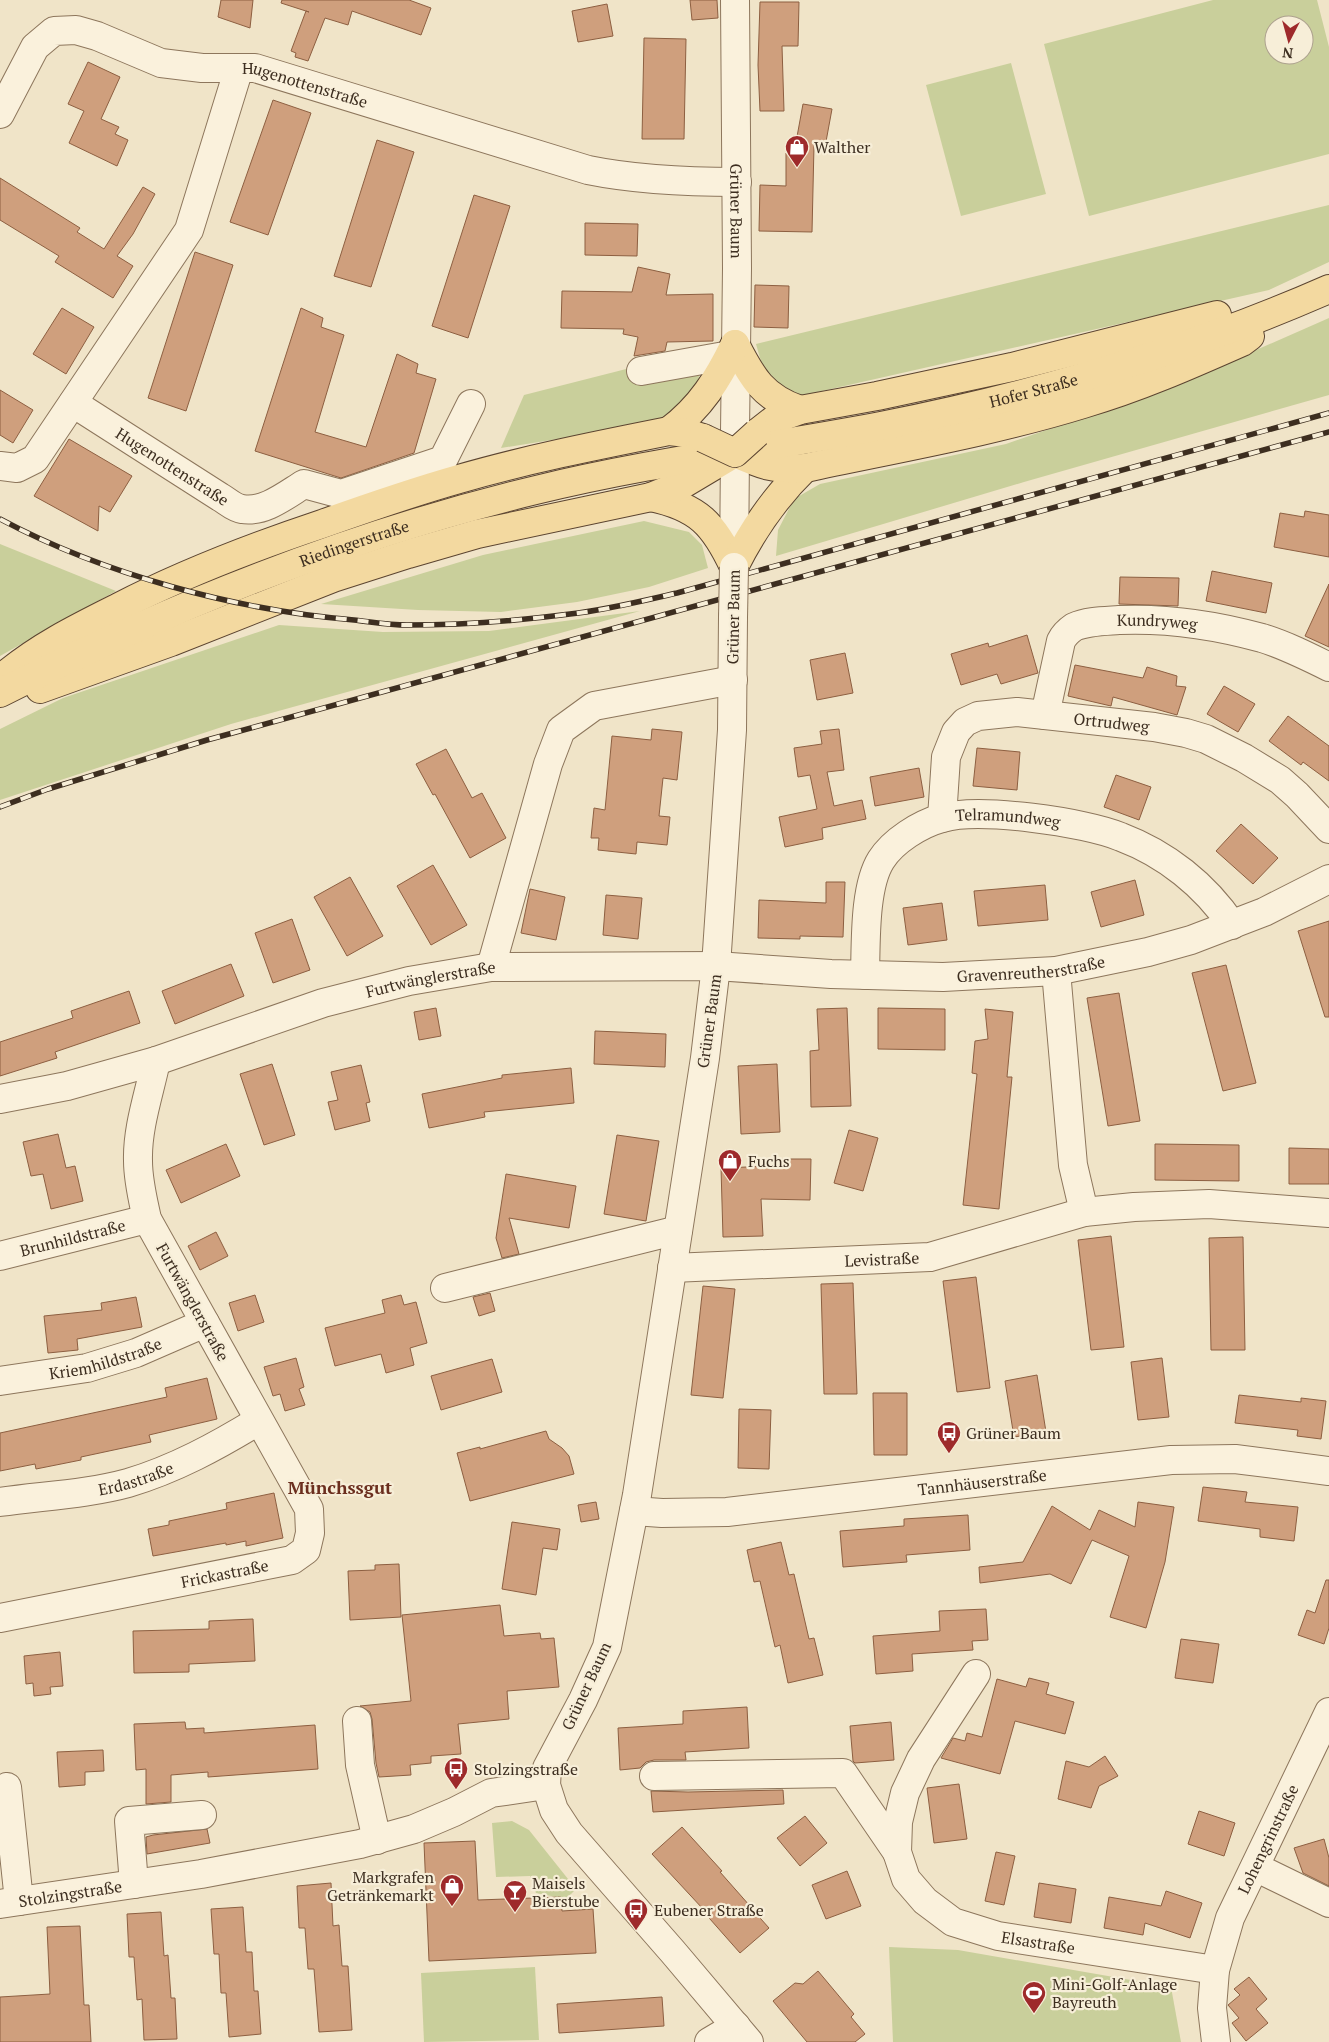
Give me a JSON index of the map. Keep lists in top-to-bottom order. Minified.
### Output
{"streets":{"main road":["Hofer Straße","Riedingerstraße"],"street":["Hugenottenstraße","Grüner Baum","Kundryweg","Ortrudweg","Telramundweg","Gravenreutherstraße","Furtwänglerstraße","Brunhildstraße","Levistraße","Kriemhildstraße","Erdastraße","Tannhäuserstraße","Frickastraße","Lohengrinstraße","Stolzingstraße","Elsastraße"]},"crossings":[["Hugenottenstraße","Grüner Baum"],["Grüner Baum","Hofer Straße"],["Grüner Baum","Riedingerstraße"],["Grüner Baum","Gravenreutherstraße"],["Grüner Baum","Furtwänglerstraße"],["Grüner Baum","Levistraße"],["Grüner Baum","Tannhäuserstraße"],["Grüner Baum","Stolzingstraße"],["Hofer Straße","Riedingerstraße"],["Kundryweg","Ortrudweg"],["Ortrudweg","Telramundweg"],["Telramundweg","Gravenreutherstraße"],["Gravenreutherstraße","Furtwänglerstraße"],["Furtwänglerstraße","Brunhildstraße"],["Furtwänglerstraße","Kriemhildstraße"],["Furtwänglerstraße","Erdastraße"],["Furtwänglerstraße","Frickastraße"],["Erdastraße","Frickastraße"],["Lohengrinstraße","Elsastraße"]],"districts":["Münchssgut"],"places":{"shop":["Walther","Fuchs","Markgrafen Getränkemarkt"],"bus stop":["Grüner Baum","Stolzingstraße","Eubener Straße"],"bar":["Maisels Bierstube"],"sports":["Mini-Golf-Anlage Bayreuth"]},"north":"bottom"}
